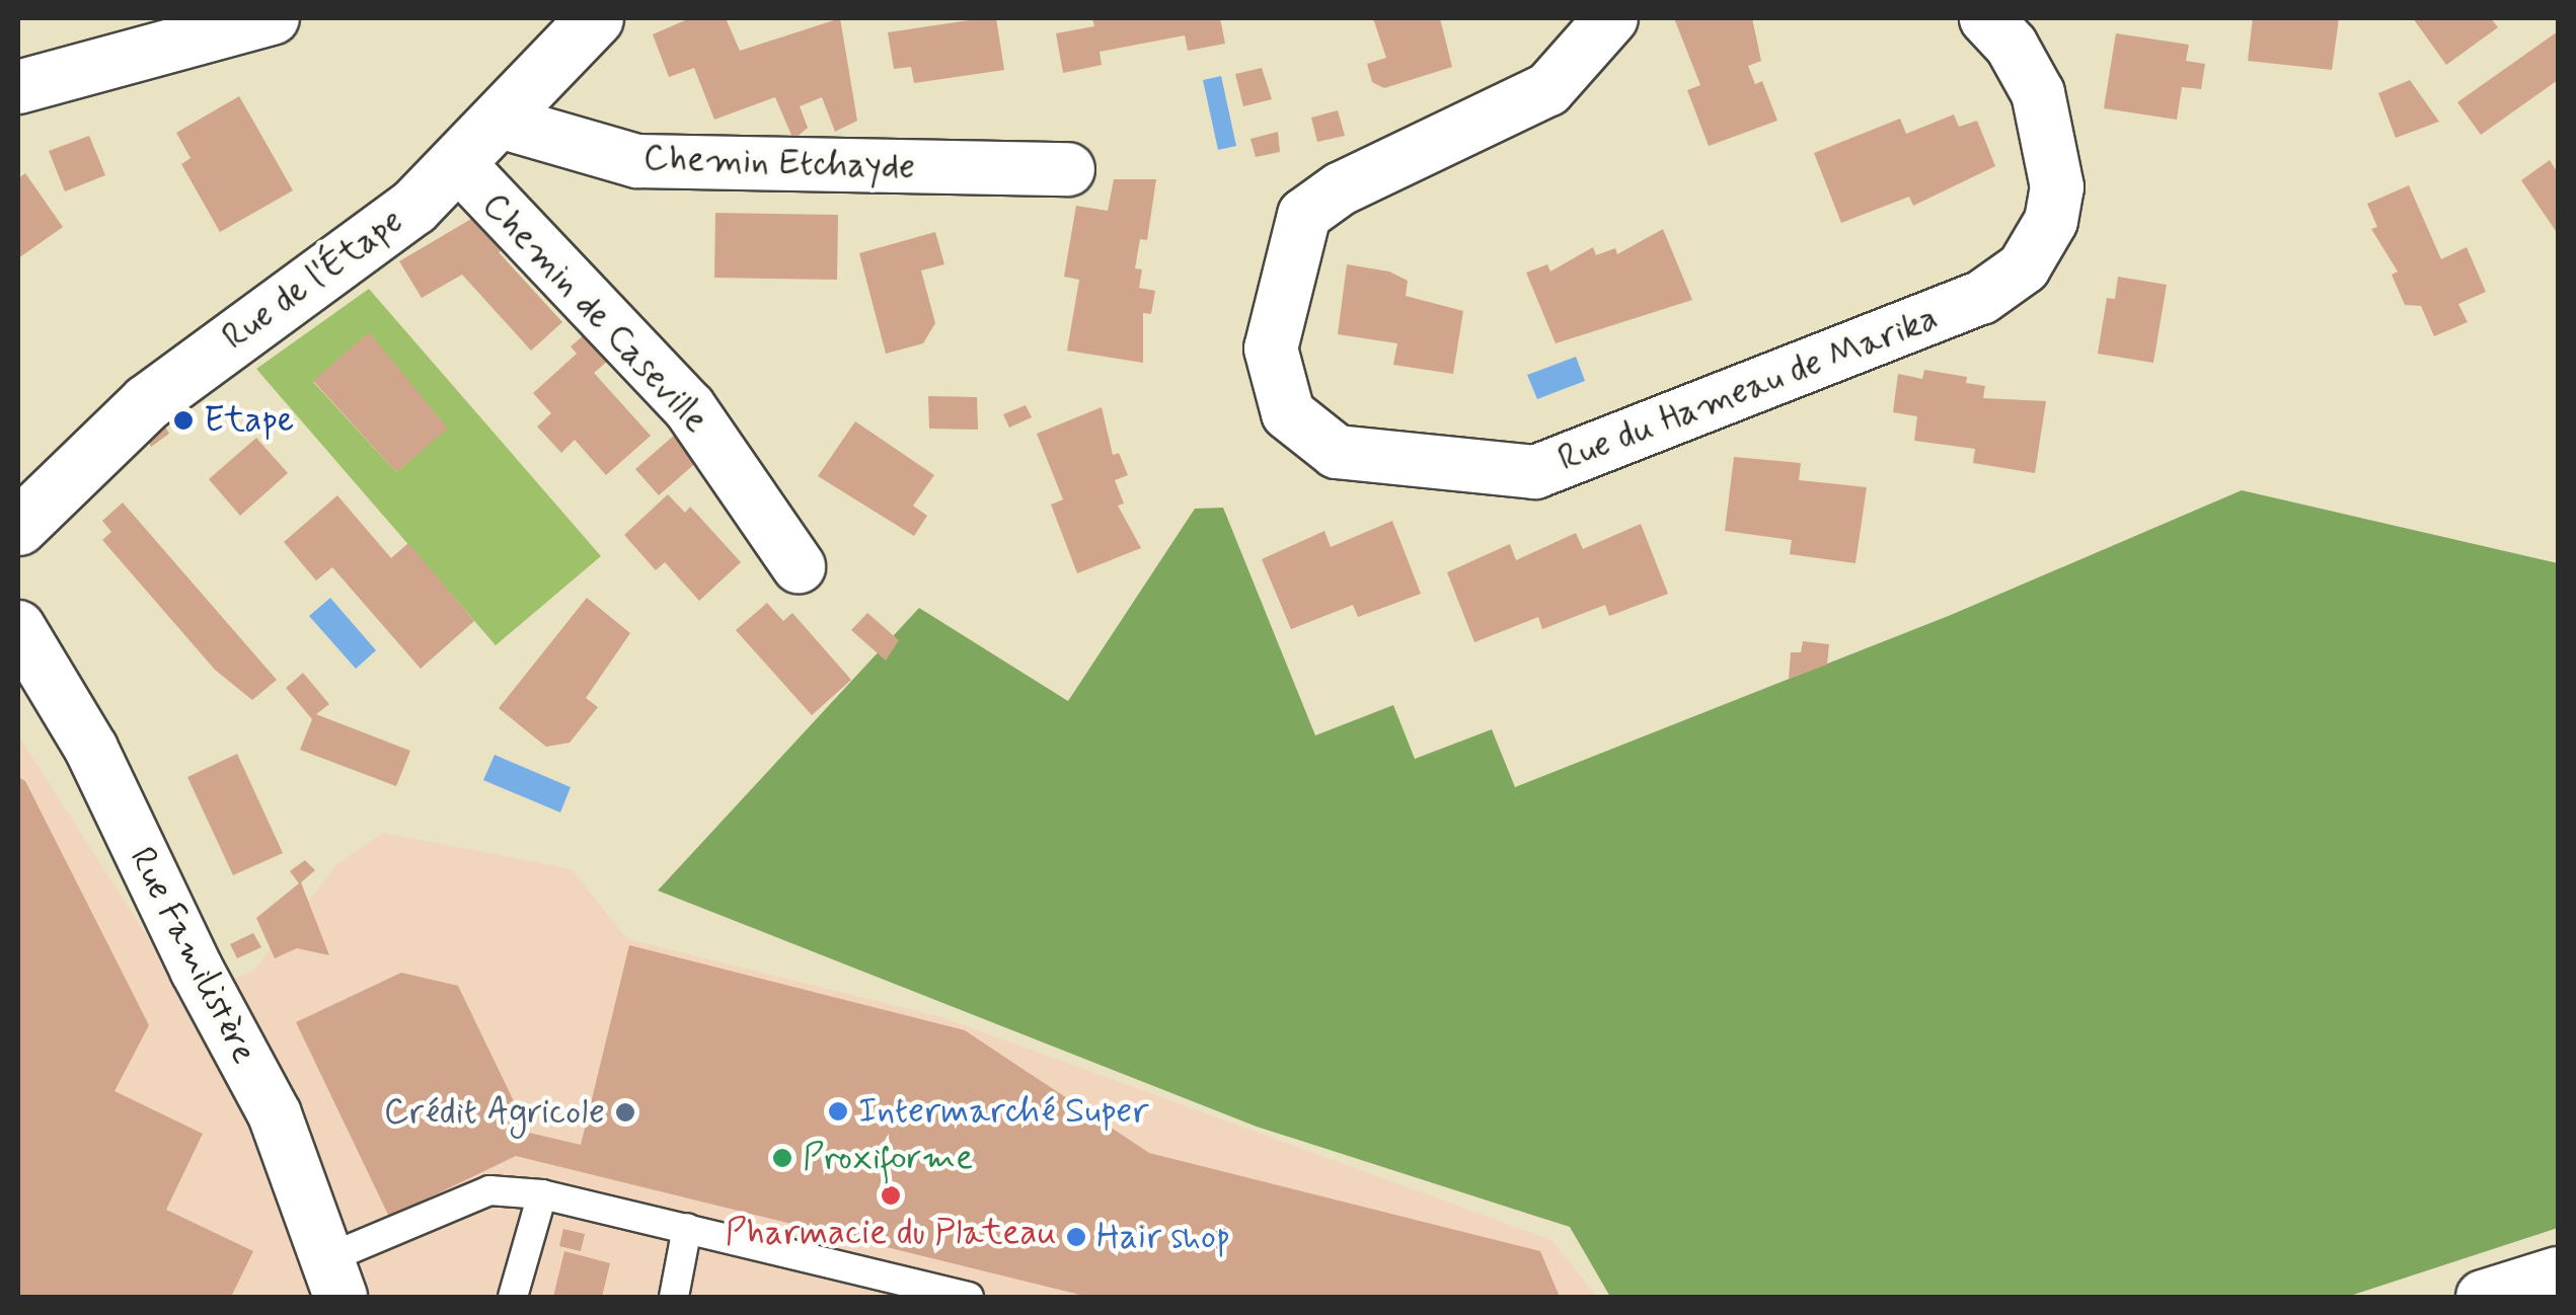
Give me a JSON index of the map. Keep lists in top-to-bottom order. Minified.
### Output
{"streets":{"street":["Chemin Etchayde","Rue de l'Étape","Chemin de Caseville","Rue du Hameau de Marika","Rue Familistère"]},"crossings":[["Chemin Etchayde","Rue de l'Étape"],["Rue de l'Étape","Chemin de Caseville"]],"places":["Etape","Intermarché Super","Crédit Agricole","Proxiforme","Pharmacie du Plateau","Hair shop"]}
